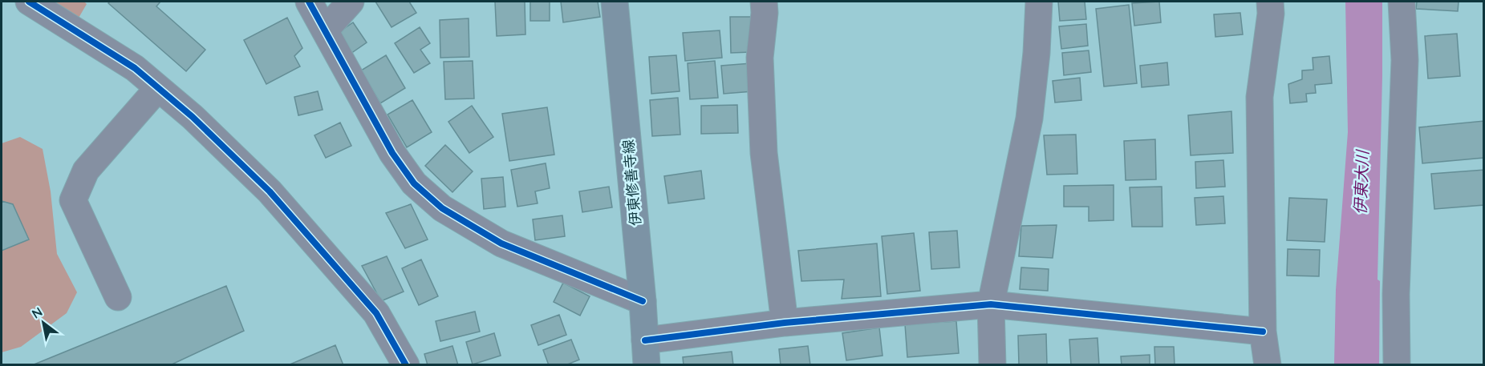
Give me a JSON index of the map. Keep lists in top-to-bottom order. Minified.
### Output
{"streets":{"main road":["伊東修善寺線"]},"water":["伊東大川"],"north":"top left"}
